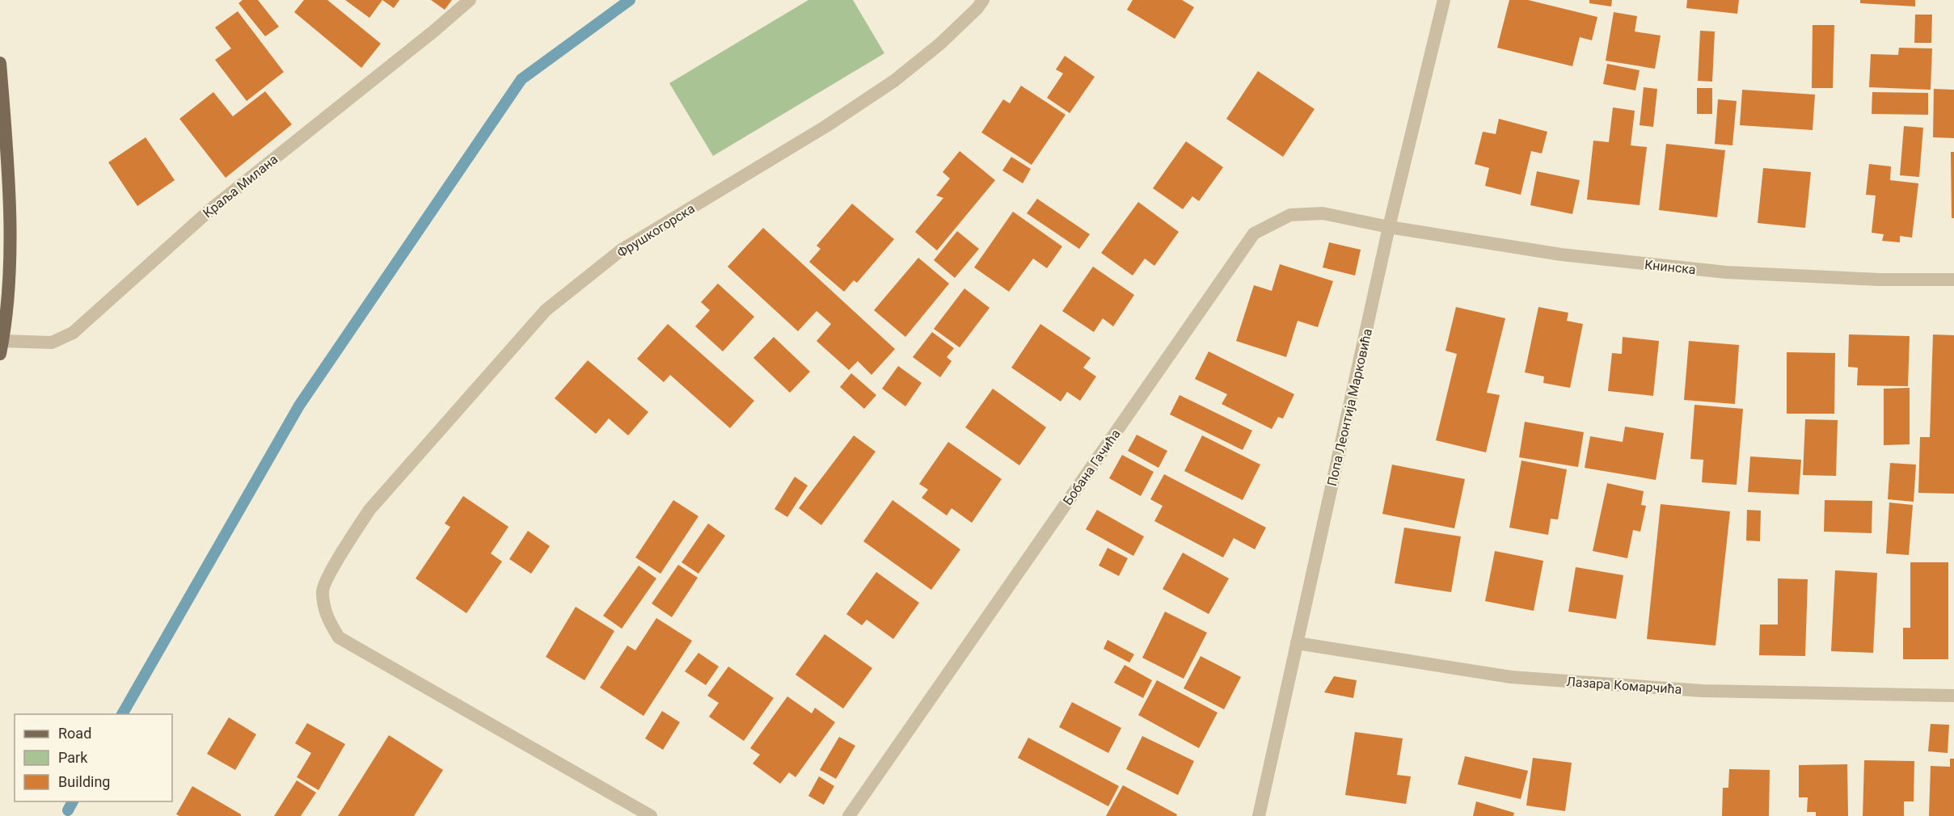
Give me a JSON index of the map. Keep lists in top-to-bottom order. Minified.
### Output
{"streets":{"street":["Краља Милана","Фрушкогорска","Книнска","Попа Леонтија Марковића","Бобана Гачића","Лазара Комарчића"]},"crossings":[["Книнска","Попа Леонтија Марковића"],["Книнска","Бобана Гачића"],["Попа Леонтија Марковића","Бобана Гачића"],["Попа Леонтија Марковића","Лазара Комарчића"]],"legend":["Road","Park","Building"]}
